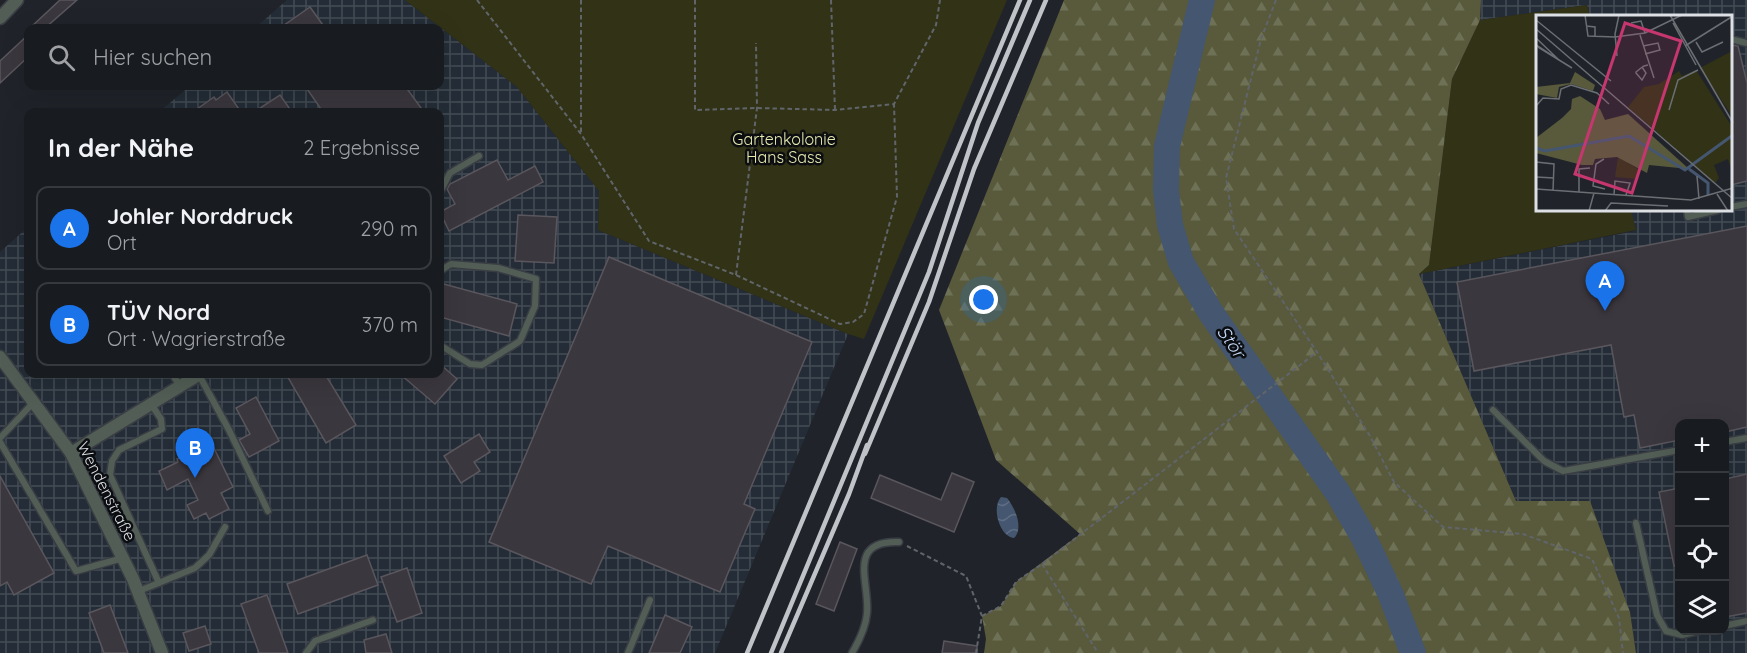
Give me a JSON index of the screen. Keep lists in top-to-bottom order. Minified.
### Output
{"streets":{"street":["Wendenstraße"]},"water":["Stör"],"parks":["Gartenkolonie Hans Sass"],"page":{"search":"Hier suchen","heading":["In der Nähe","2 Ergebnisse"],"list":[{"mark":"A","name":"Johler Norddruck","note":"Ort","value":"290 m"},{"mark":"B","name":"TÜV Nord","note":"Ort · Wagrierstraße","value":"370 m"}],"pins":["A","B"],"map_buttons":["+","−"]}}
